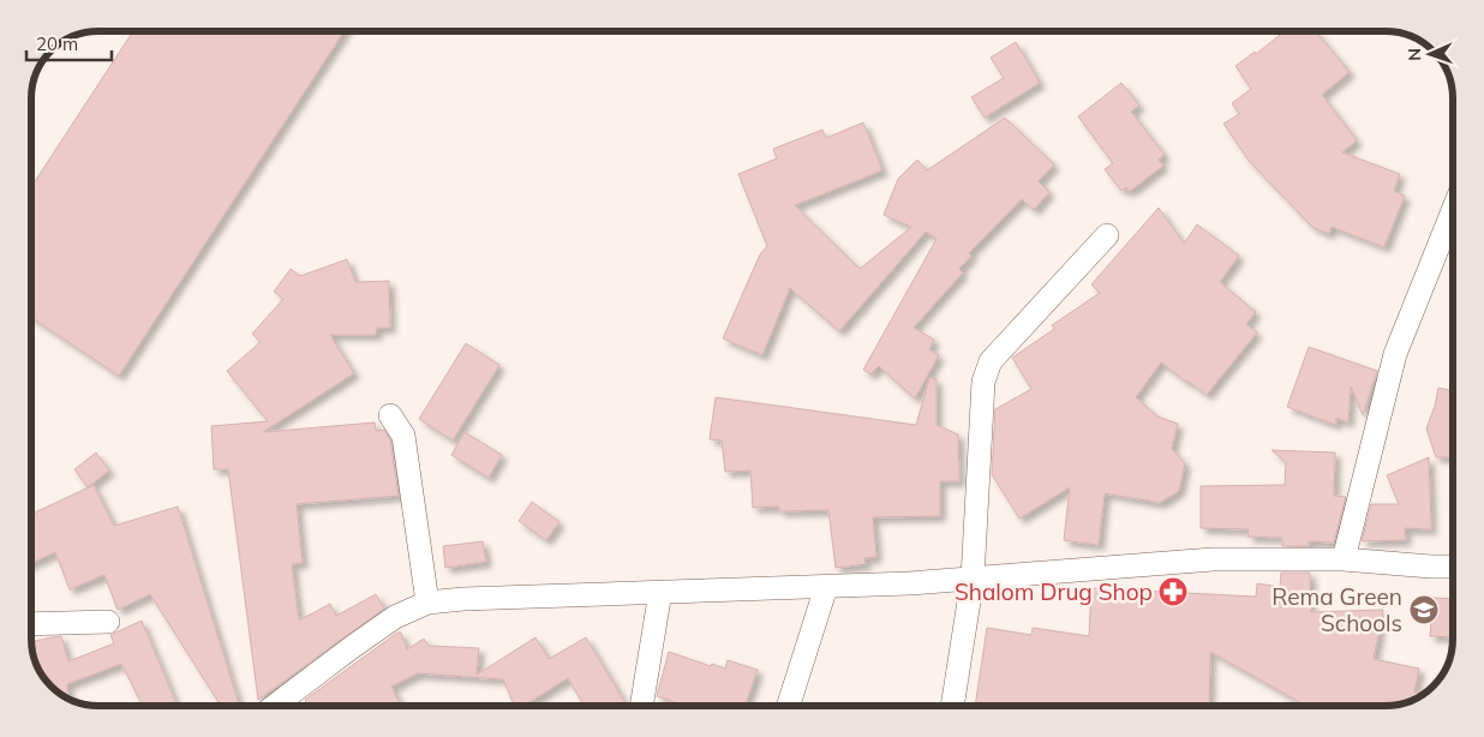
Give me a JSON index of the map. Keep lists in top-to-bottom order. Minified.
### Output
{"places":{"pharmacy":["Shalom Drug Shop"],"school or university":["Rema Green Schools"]},"scale_bar":"20 m","north":"left"}
